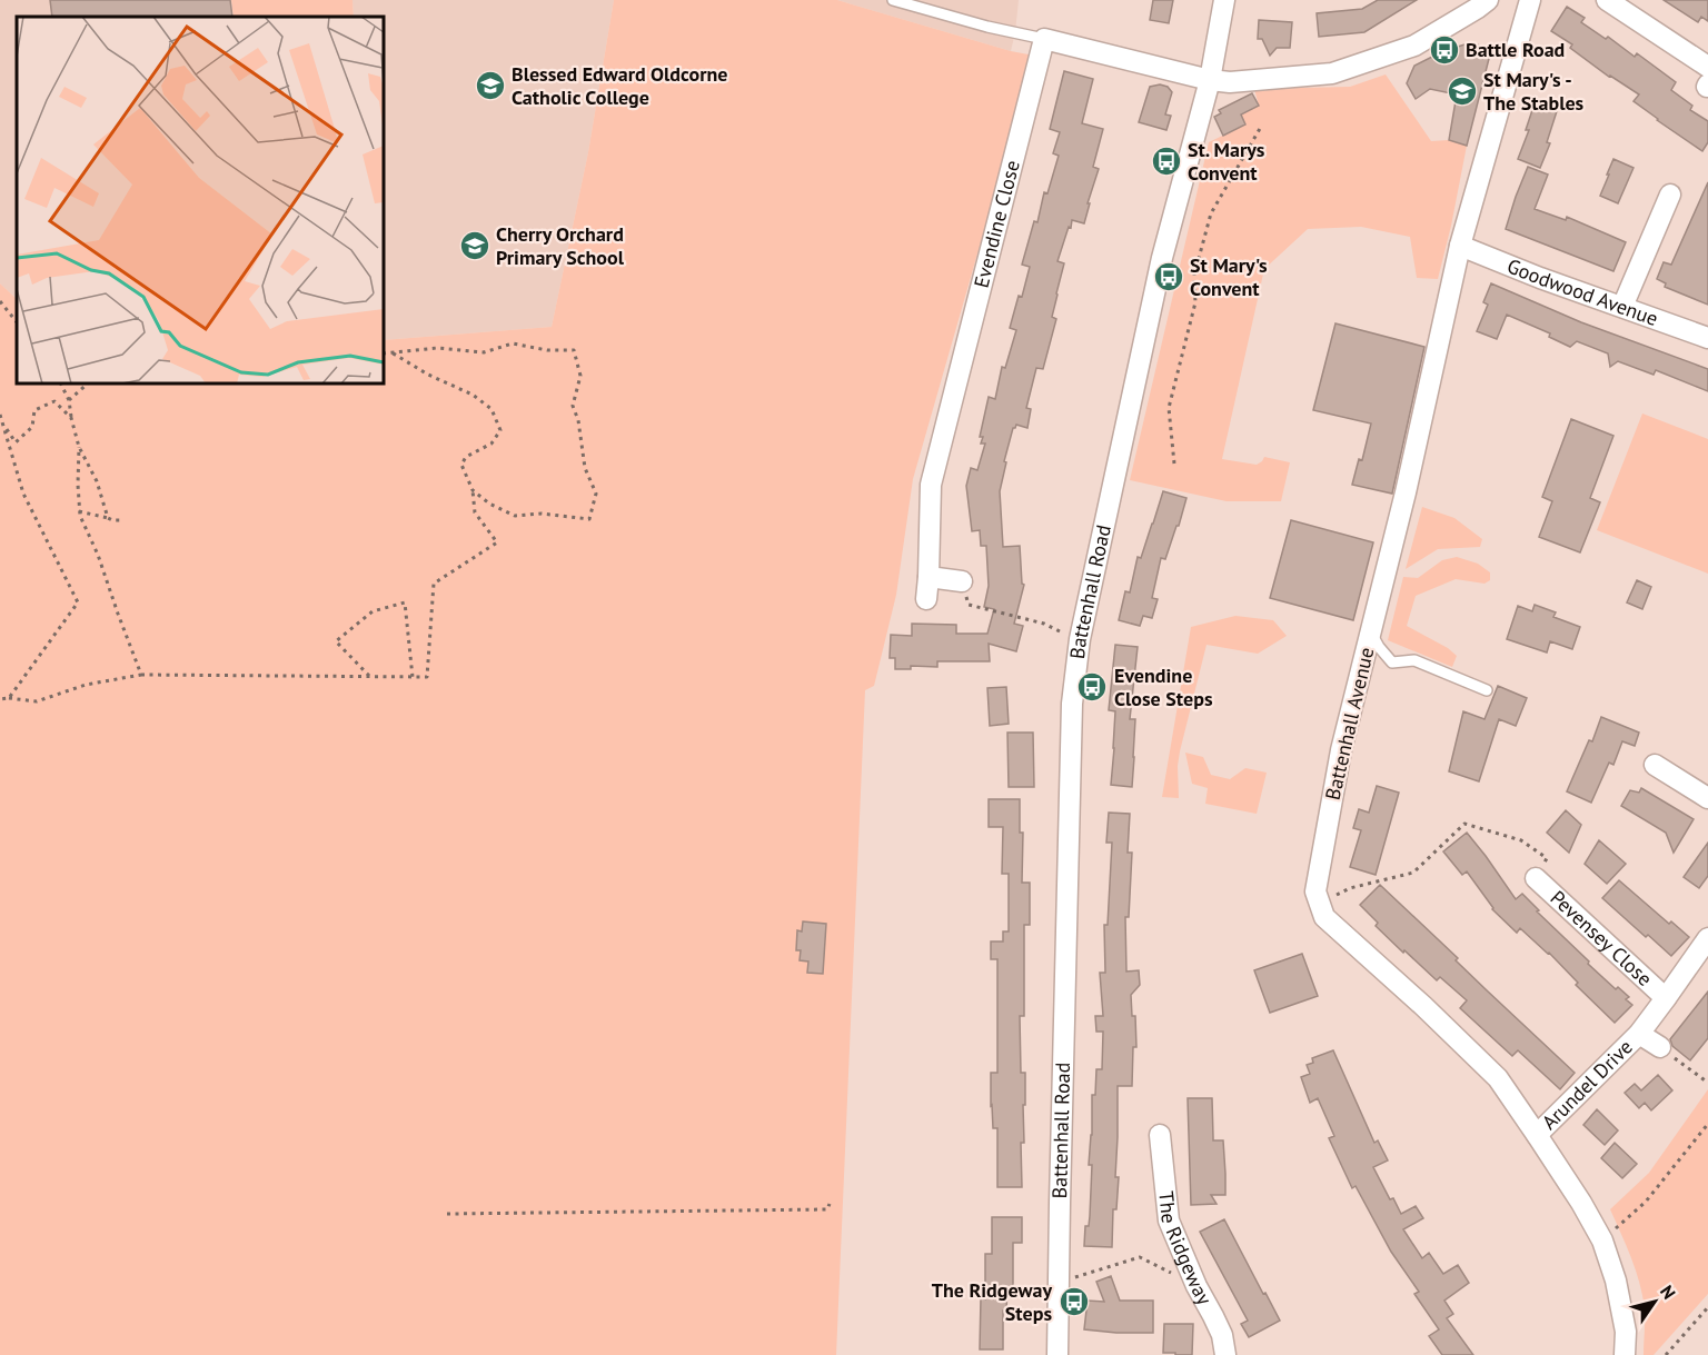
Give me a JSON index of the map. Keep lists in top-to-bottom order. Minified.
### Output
{"streets":{"street":["Evendine Close","Goodwood Avenue","Battenhall Road","Battenhall Avenue","Pevensey Close","Arundel Drive","The Ridgeway"]},"crossings":[["Goodwood Avenue","Battenhall Avenue"],["Pevensey Close","Arundel Drive"]],"places":{"bus stop":["Battle Road","St. Marys Convent","St Mary's Convent","Evendine Close Steps","The Ridgeway Steps"],"school or university":["Blessed Edward Oldcorne Catholic College","St Mary's - The Stables","Cherry Orchard Primary School"]},"north":"top right"}
